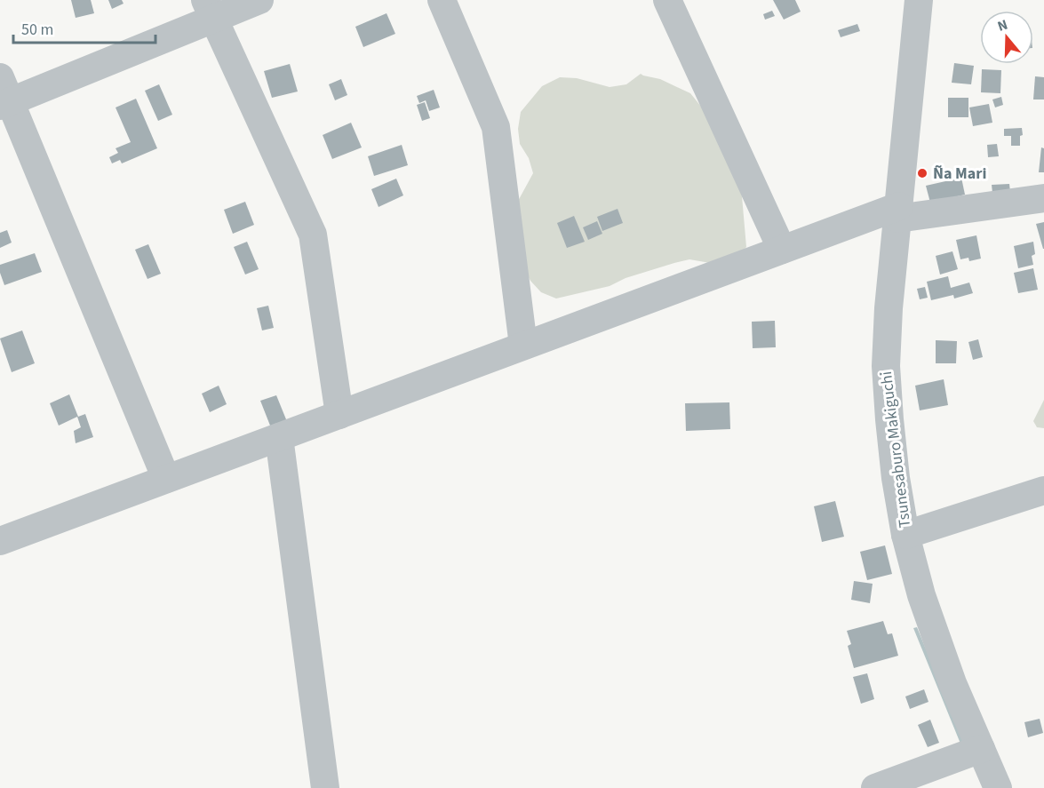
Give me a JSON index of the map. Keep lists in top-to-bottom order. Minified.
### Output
{"streets":{"street":["Tsunesaburo Makiguchi"]},"places":["Ña Mari"],"scale_bar":"50 m","north":"top"}
